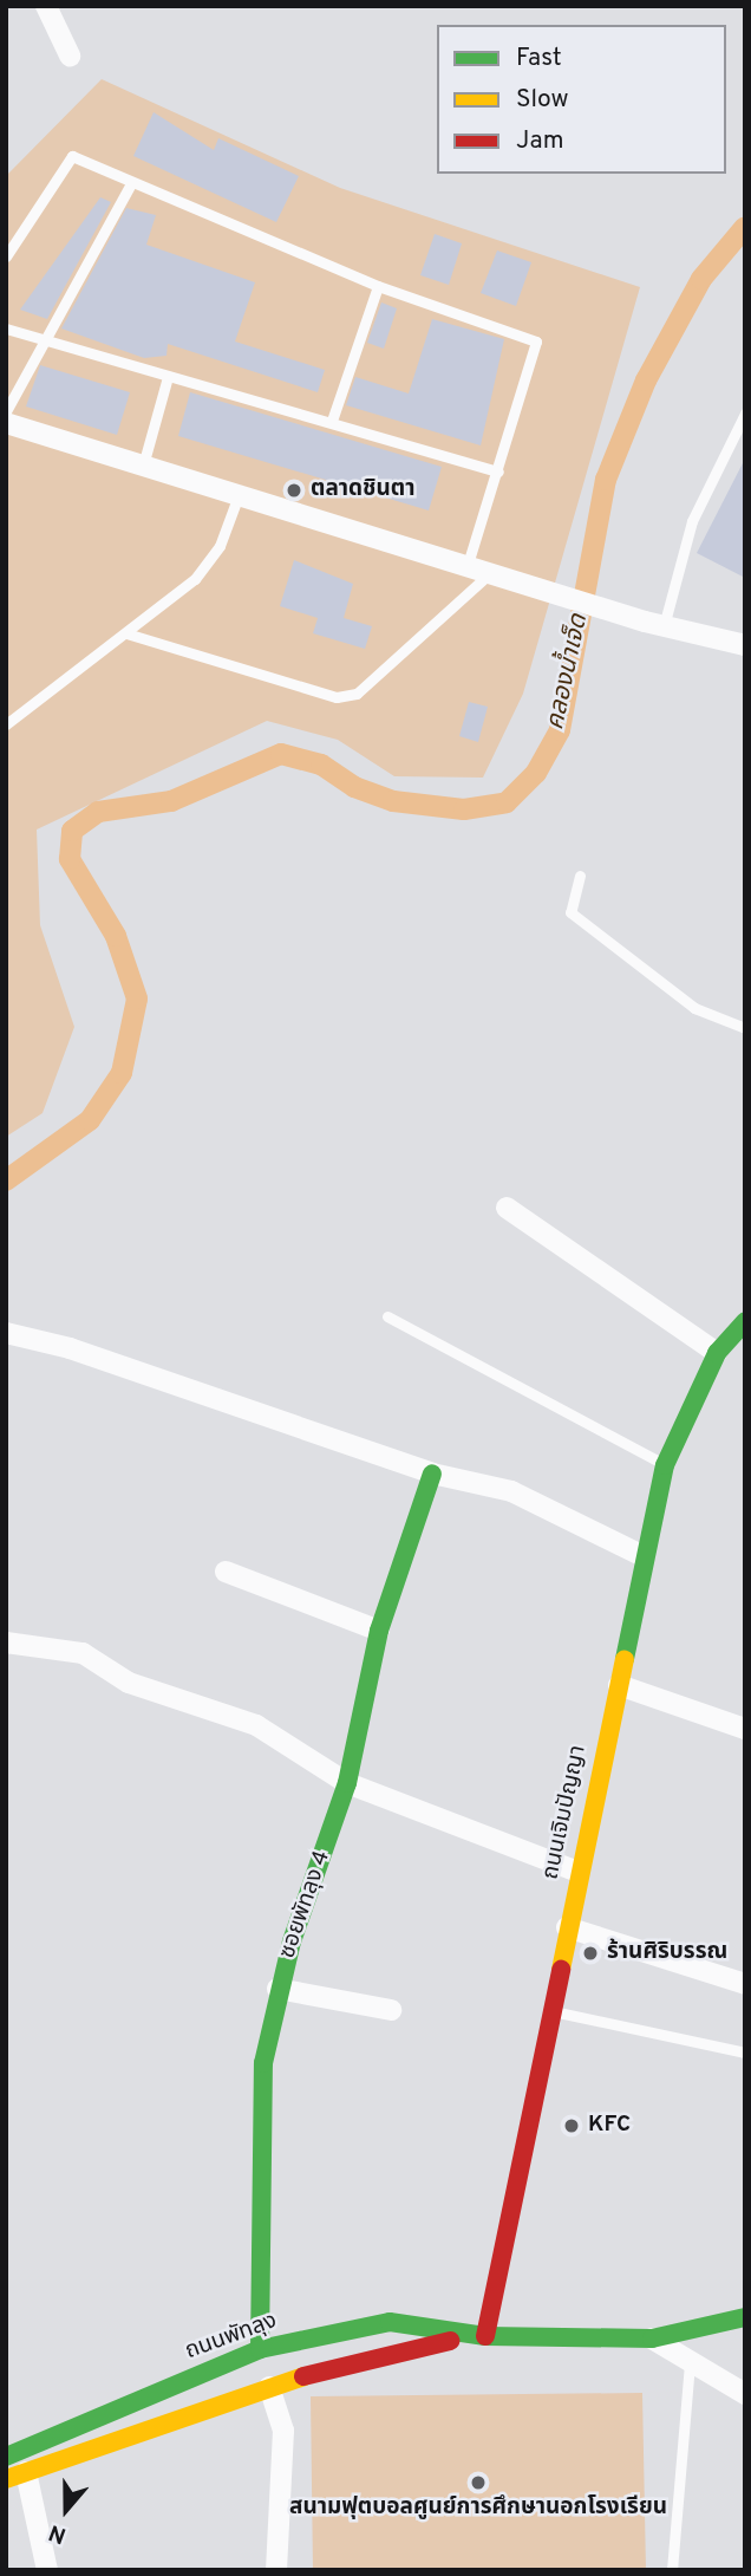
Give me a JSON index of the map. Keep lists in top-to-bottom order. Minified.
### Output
{"streets":{"street":["ถนนเจิมปัญญา","ซอยพัทลุง 4","ถนนพัทลุง"]},"crossings":[["ถนนเจิมปัญญา","ถนนพัทลุง"],["ซอยพัทลุง 4","ถนนพัทลุง"]],"water":["คลองน้ำเจ็ด"],"places":["ตลาดชินตา","ร้านศิริบรรณ","KFC","สนามฟุตบอลศูนย์การศึกษานอกโรงเรียน"],"legend":["Fast","Slow","Jam"],"north":"bottom"}
